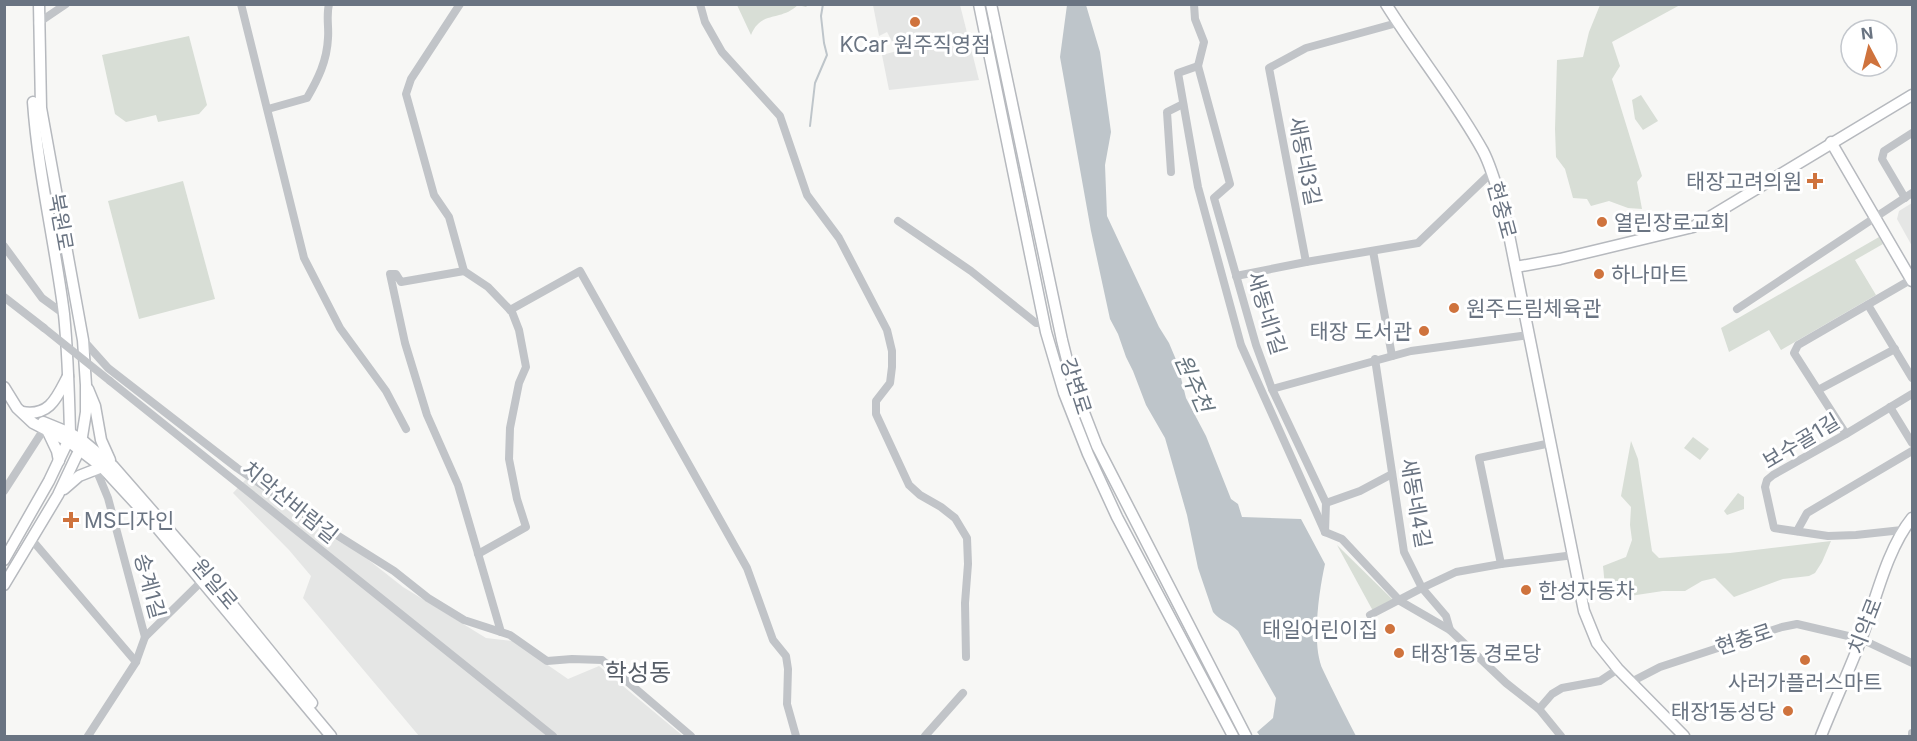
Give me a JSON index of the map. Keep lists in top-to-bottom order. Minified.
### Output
{"streets":{"street":["새동네3길","현충로","북원로","새동네1길","강변로","보수골1길","치악산바람길","새동네4길","원일로","송계1길","치악로"]},"crossings":[["새동네3길","현충로"],["현충로","치악로"],["북원로","원일로"],["보수골1길","치악로"],["원일로","송계1길"]],"districts":["학성동"],"water":["원주천"],"places":{"other":["KCar 원주직영점","열린장로교회","하나마트","원주드림체육관","태장 도서관","한성자동차","태일어린이집","태장1동 경로당","사러가플러스마트","태장1동성당"],"health":["태장고려의원","MS디자인"]},"north":"top"}
